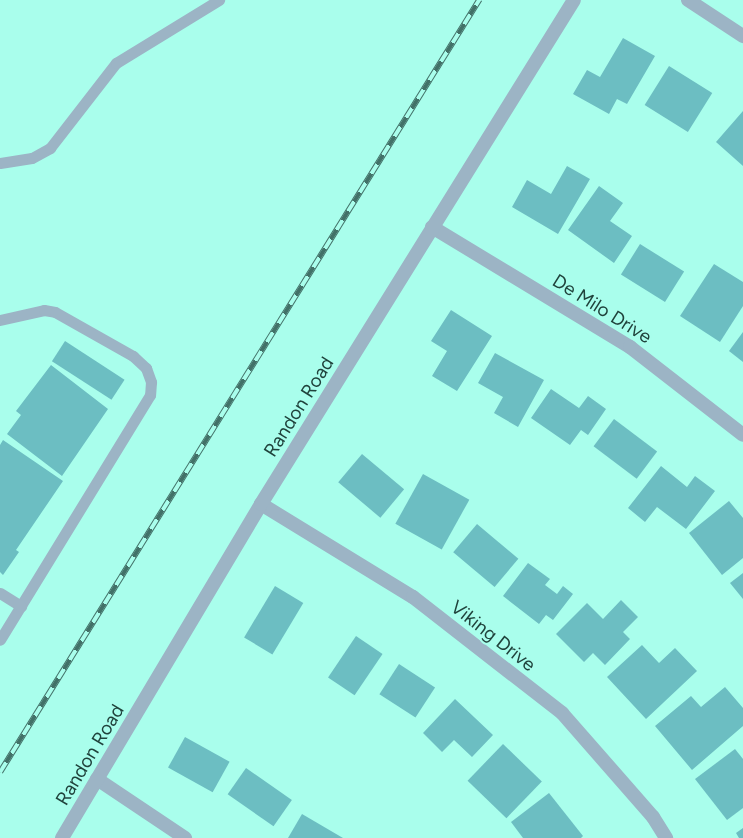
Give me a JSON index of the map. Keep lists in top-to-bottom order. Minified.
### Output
{"streets":{"street":["De Milo Drive","Randon Road","Viking Drive"]},"crossings":[["De Milo Drive","Randon Road"],["Randon Road","Viking Drive"]]}
